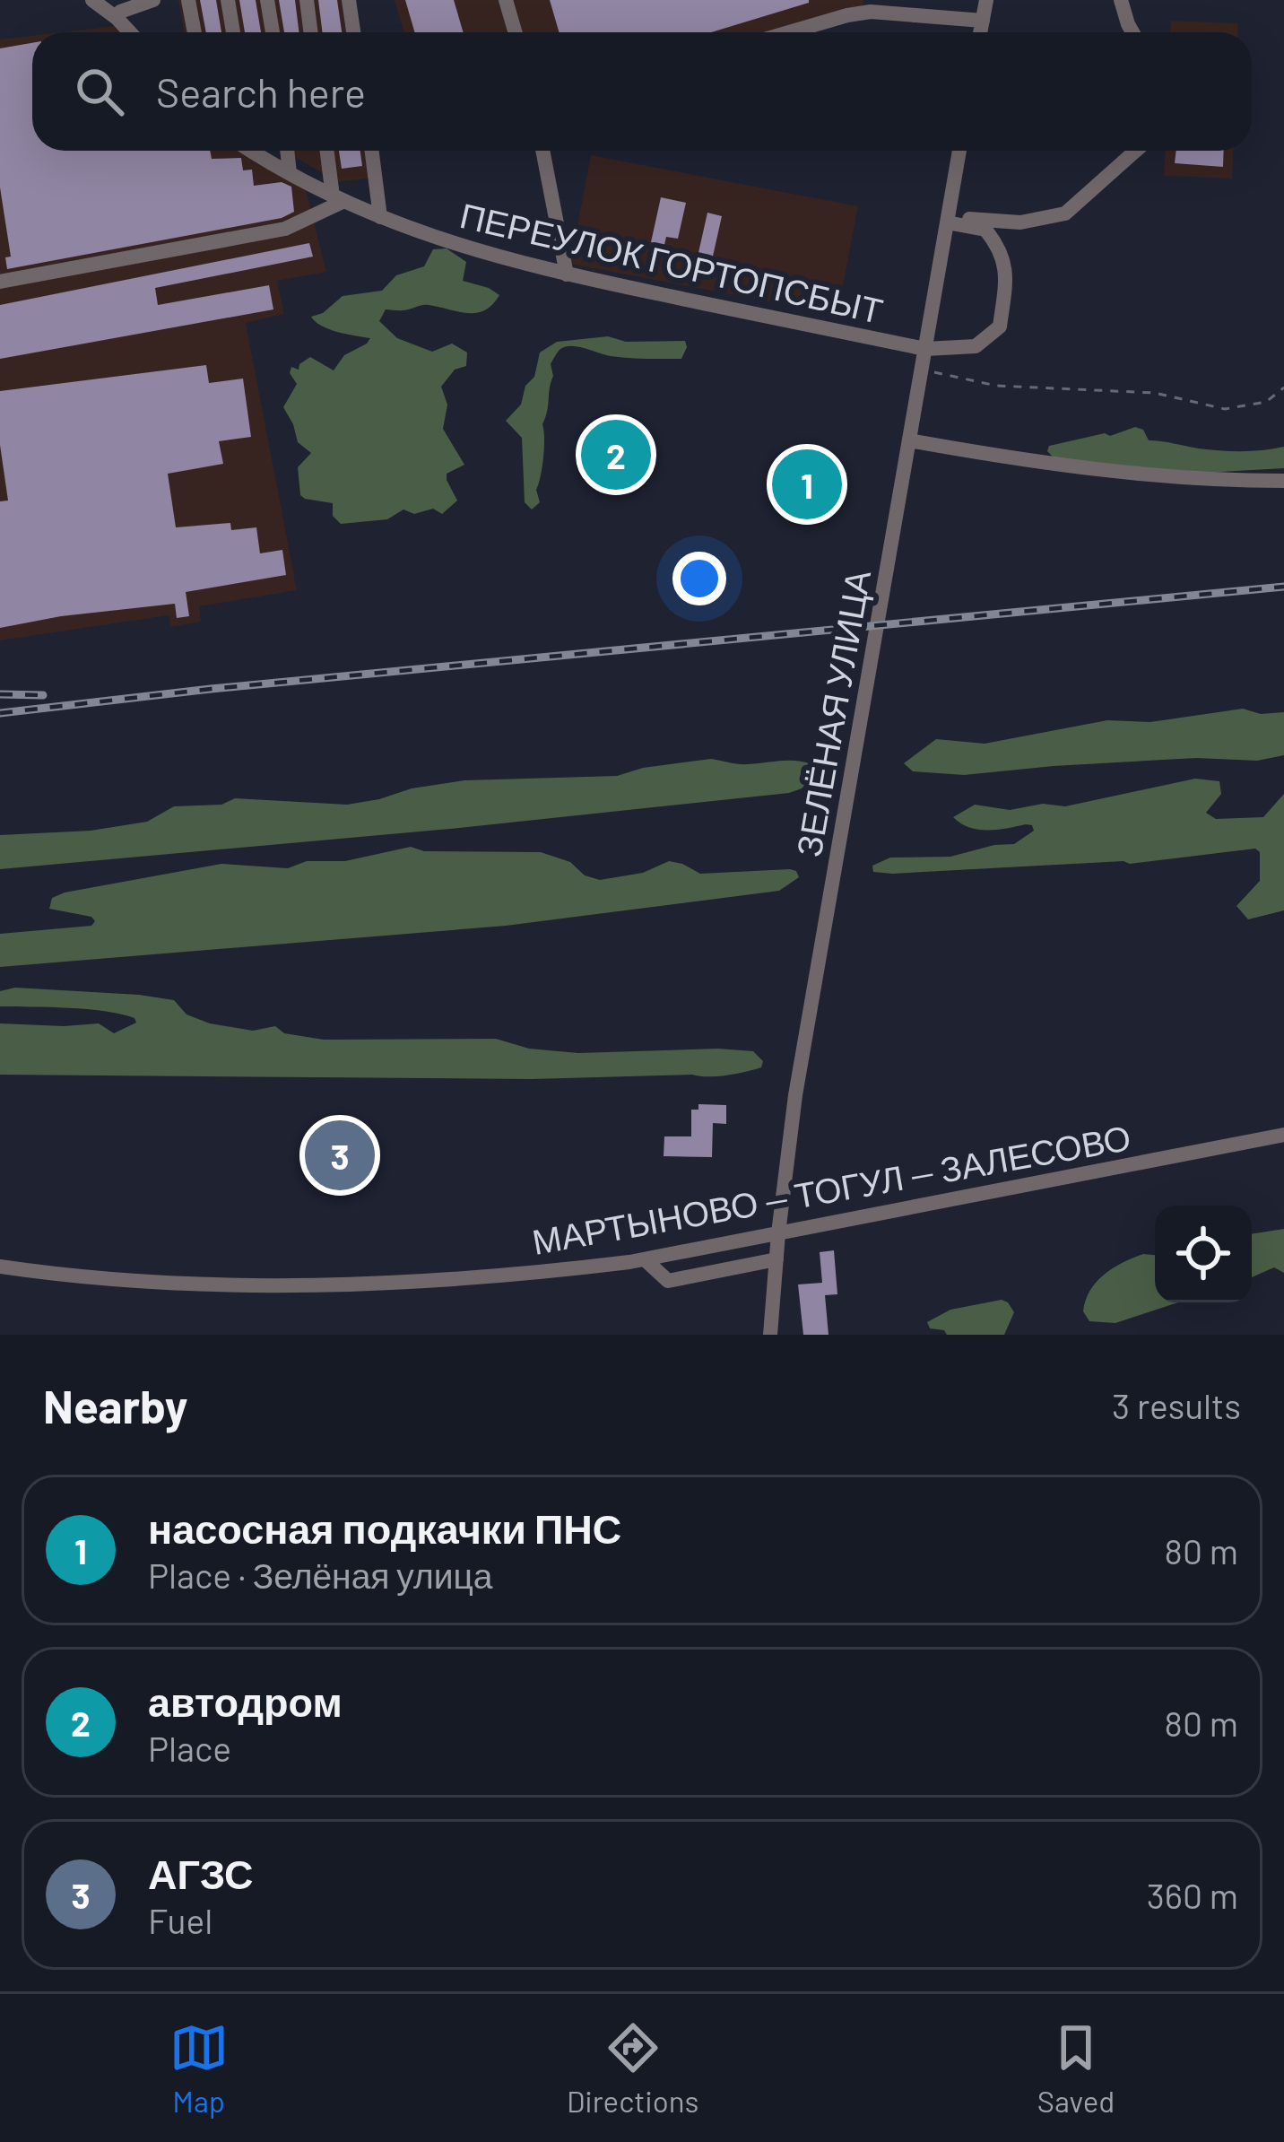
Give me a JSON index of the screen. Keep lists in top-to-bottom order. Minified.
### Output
{"streets":{"street":["ПЕРЕУЛОК ГОРТОПСБЫТ","ЗЕЛЁНАЯ УЛИЦА","МАРТЫНОВО — ТОГУЛ — ЗАЛЕСОВО"]},"crossings":[["ПЕРЕУЛОК ГОРТОПСБЫТ","ЗЕЛЁНАЯ УЛИЦА"],["ЗЕЛЁНАЯ УЛИЦА","МАРТЫНОВО — ТОГУЛ — ЗАЛЕСОВО"]],"page":{"search":"Search here","pins":["2","1","3"],"heading":["Nearby","3 results"],"list":[{"mark":"1","name":"насосная подкачки ПНС","note":"Place · Зелёная улица","value":"80 m"},{"mark":"2","name":"автодром","note":"Place","value":"80 m"},{"mark":"3","name":"АГЗС","note":"Fuel","value":"360 m"}],"nav":["Map","Directions","Saved"]}}
